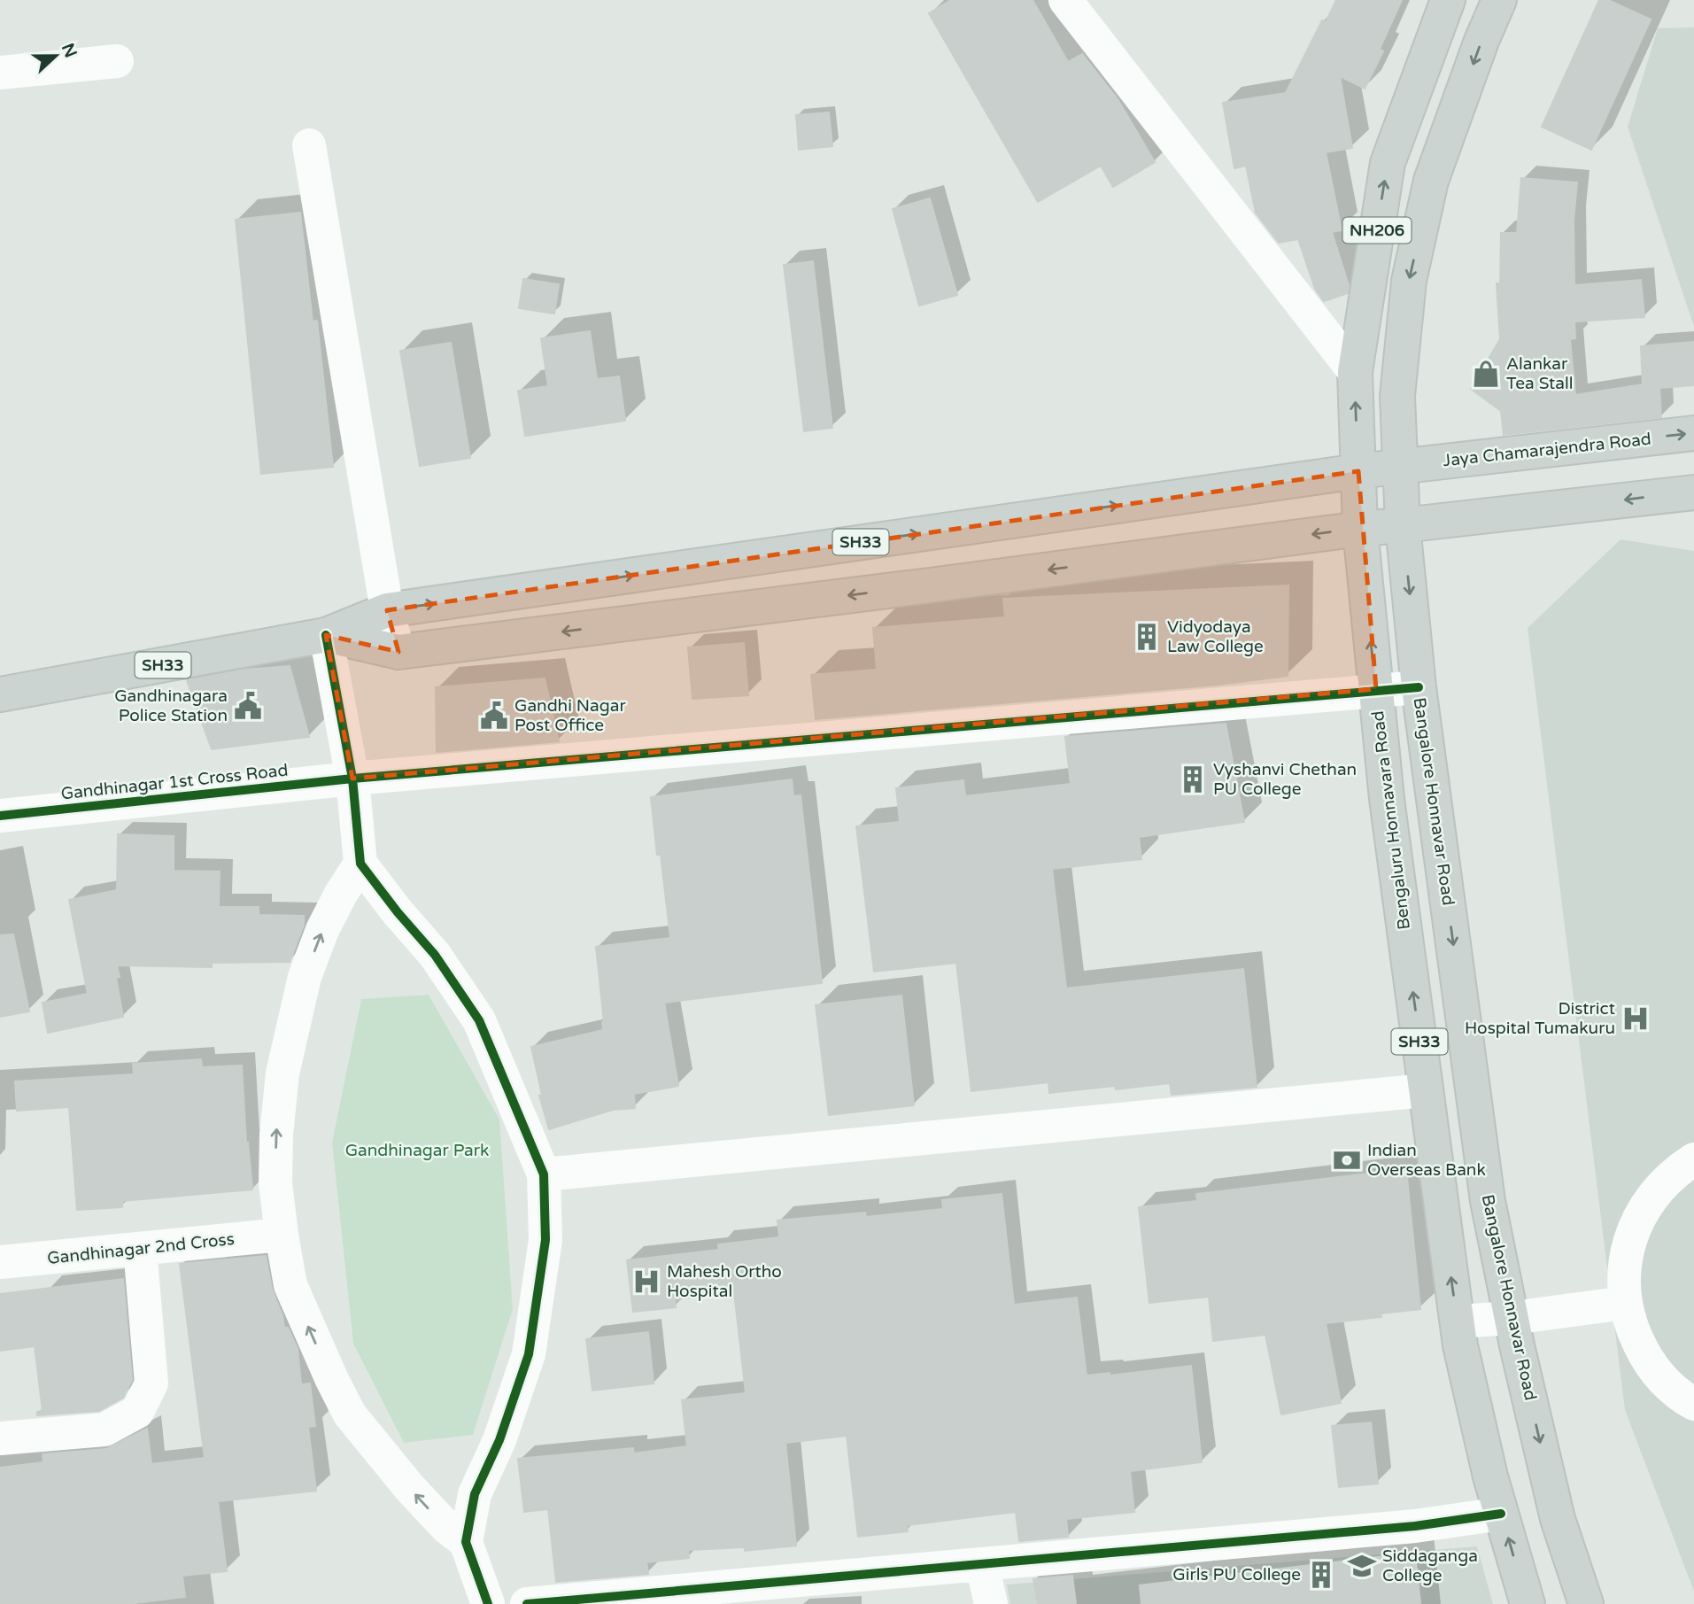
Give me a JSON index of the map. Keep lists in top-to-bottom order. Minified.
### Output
{"streets":{"main road":["NH206","Jaya Chamarajendra Road","SH33","Bangalore Honnavar Road","Bengaluru Honnavara Road"],"street":["Gandhinagar 1st Cross Road","Gandhinagar 2nd Cross"]},"crossings":[["Jaya Chamarajendra Road","SH33"],["Jaya Chamarajendra Road","Bangalore Honnavar Road"],["SH33","Bangalore Honnavar Road"],["SH33","Bengaluru Honnavara Road"],["Gandhinagar 1st Cross Road","Bangalore Honnavar Road"],["Gandhinagar 1st Cross Road","Bengaluru Honnavara Road"]],"one_way":["Bangalore Honnavar Road","Bengaluru Honnavara Road"],"parks":["Gandhinagar Park"],"places":{"shop":["Alankar Tea Stall"],"building":["Vidyodaya Law College","Vyshanvi Chethan PU College","Girls PU College"],"public building":["Gandhinagara Police Station","Gandhi Nagar Post Office"],"hospital":["District Hospital Tumakuru","Mahesh Ortho Hospital"],"bank":["Indian Overseas Bank"],"school or university":["Siddaganga College"]},"north":"right"}
